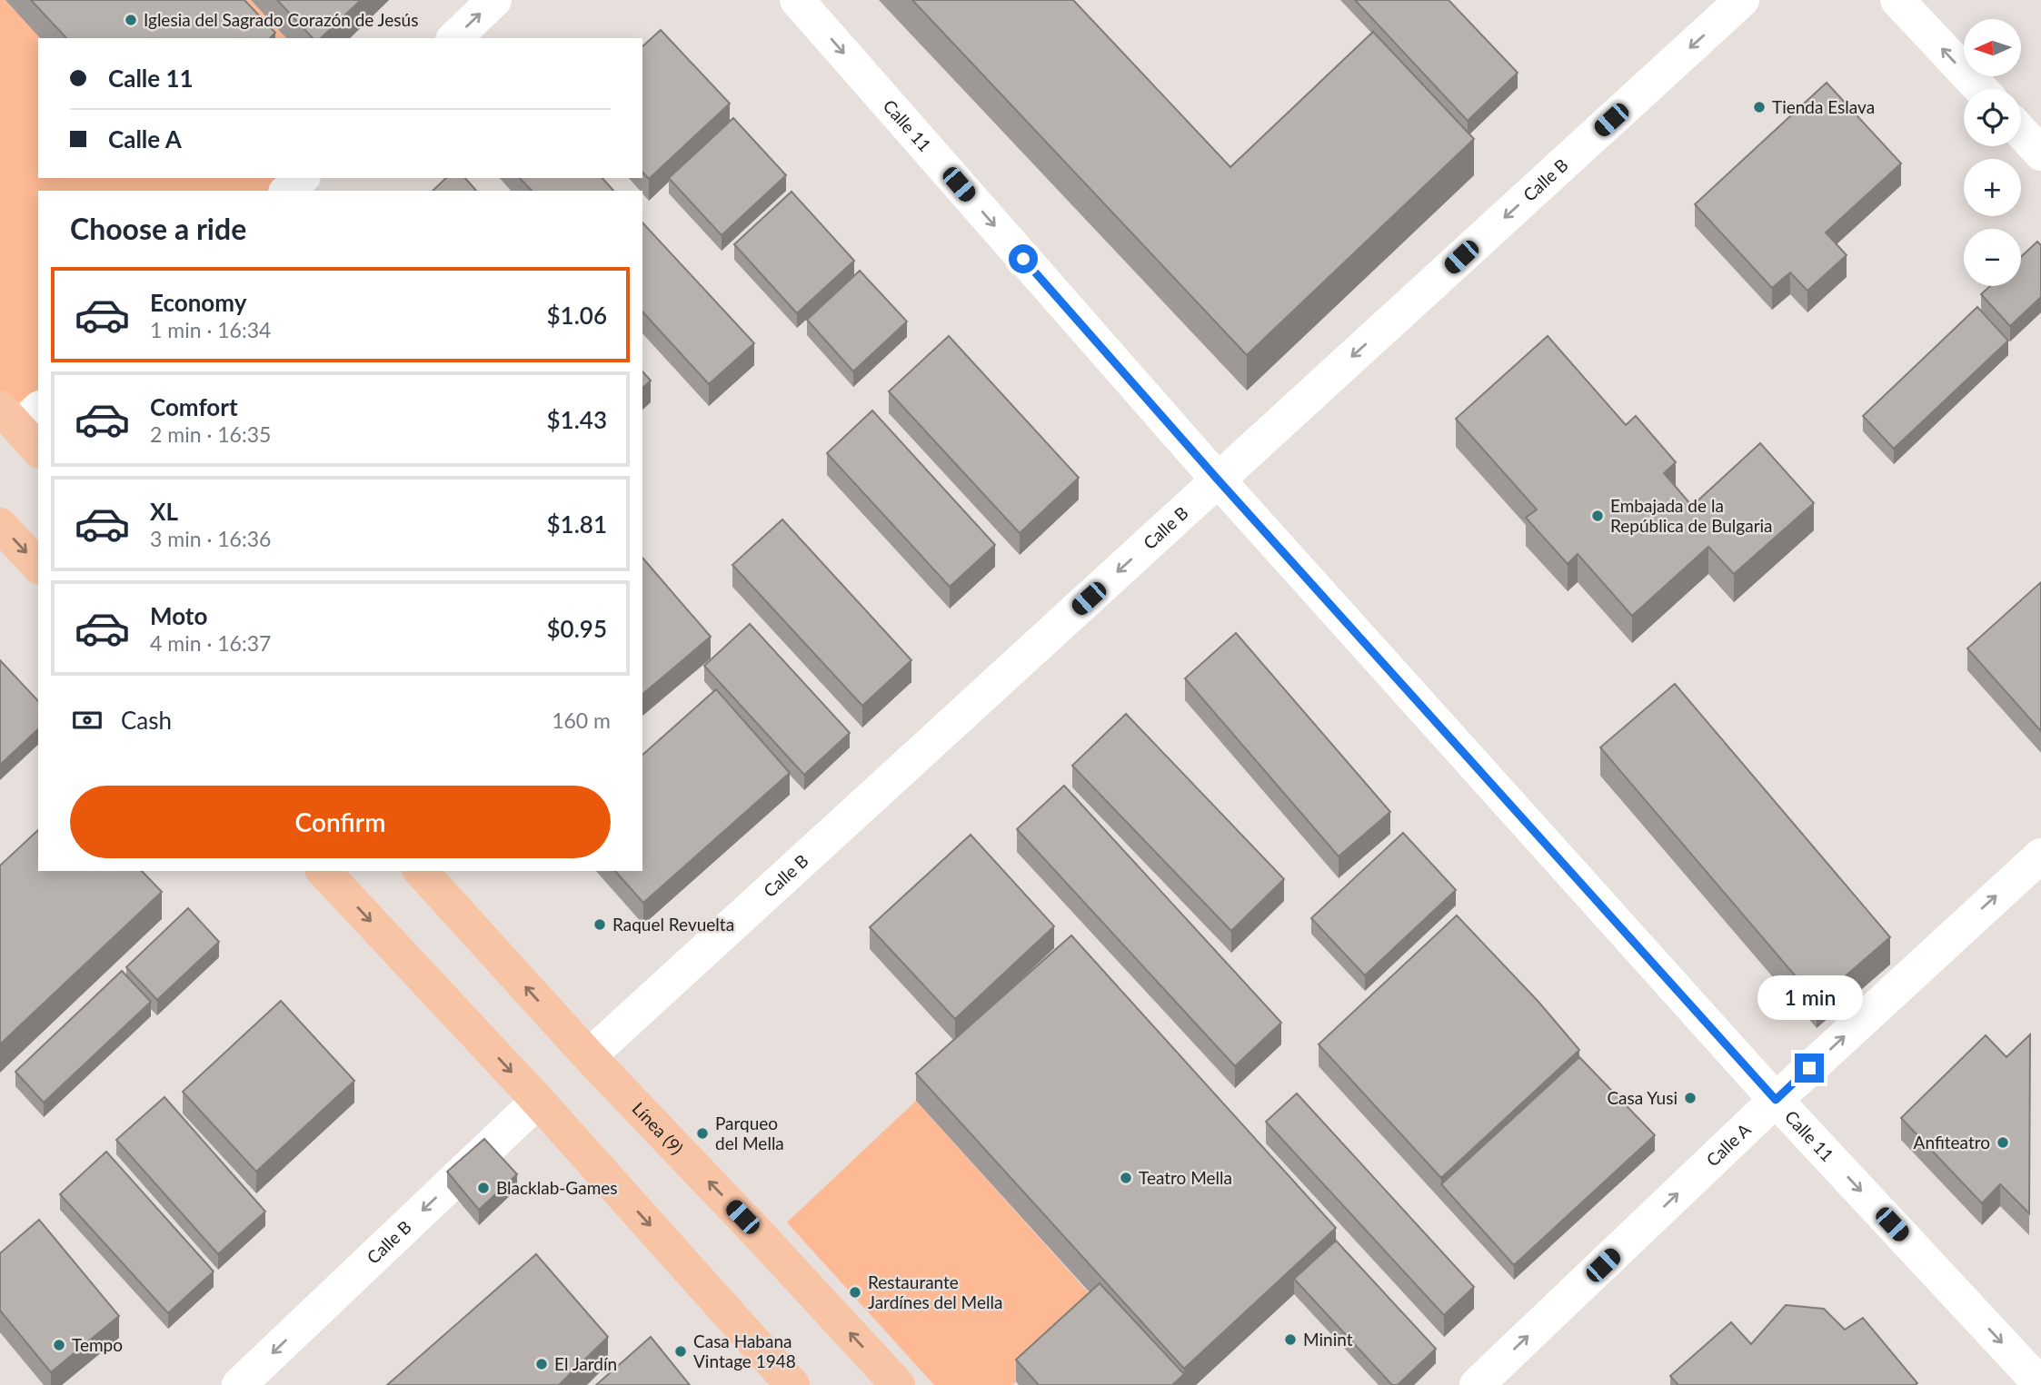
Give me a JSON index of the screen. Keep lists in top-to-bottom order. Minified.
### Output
{"streets":{"main road":["Línea (9)"],"street":["Calle 11","Calle B","Calle A"]},"crossings":[["Calle 11","Calle B"],["Calle 11","Calle A"],["Calle B","Línea (9)"]],"one_way":["Calle 11","Calle B","Calle A"],"places":["Iglesia del Sagrado Corazón de Jesús","Tienda Eslava","Embajada de la República de Bulgaria","Raquel Revuelta","Casa Yusi","Parqueo del Mella","Anfiteatro","Teatro Mella","Blacklab-Games","Restaurante Jardínes del Mella","Minint","Tempo","Casa Habana Vintage 1948","El Jardín"],"north":"left","page":{"map_buttons":["+","−"],"banner":["Calle 11","Calle A"],"heading":"Choose a ride","list":[{"name":"Economy","note":"1 min · 16:34","value":"$1.06"},{"name":"Comfort","note":"2 min · 16:35","value":"$1.43"},{"name":"XL","note":"3 min · 16:36","value":"$1.81"},{"name":"Moto","note":"4 min · 16:37","value":"$0.95"}],"pay":["Cash","160 m"],"buttons":"Confirm","bubble":"1 min"}}
